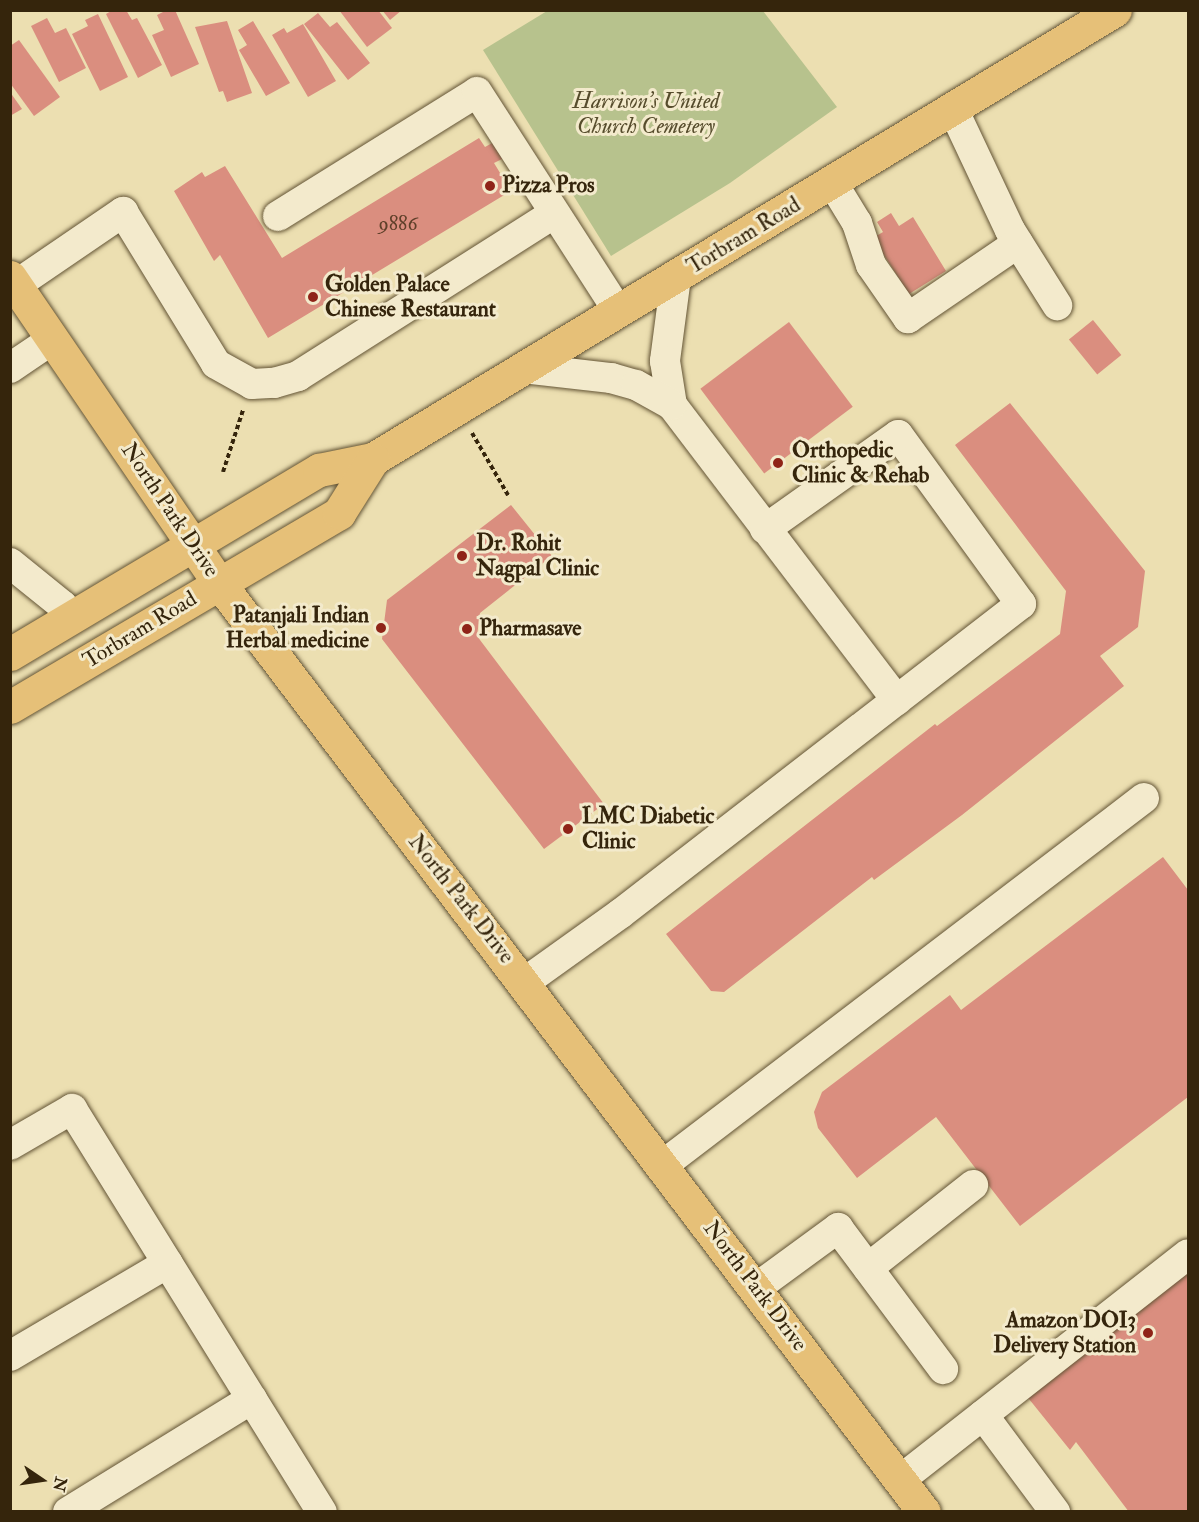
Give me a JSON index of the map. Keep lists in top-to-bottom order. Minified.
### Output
{"streets":{"main road":["Torbram Road","North Park Drive"]},"crossings":[["Torbram Road","North Park Drive"]],"parks":["Harrison's United Church Cemetery"],"places":["Pizza Pros","Golden Palace Chinese Restaurant","Orthopedic Clinic & Rehab","Dr. Rohit Nagpal Clinic","Patanjali Indian Herbal medicine","Pharmasave","LMC Diabetic Clinic","Amazon DOI3 Delivery Station"],"house_numbers":["9886"],"north":"right"}
